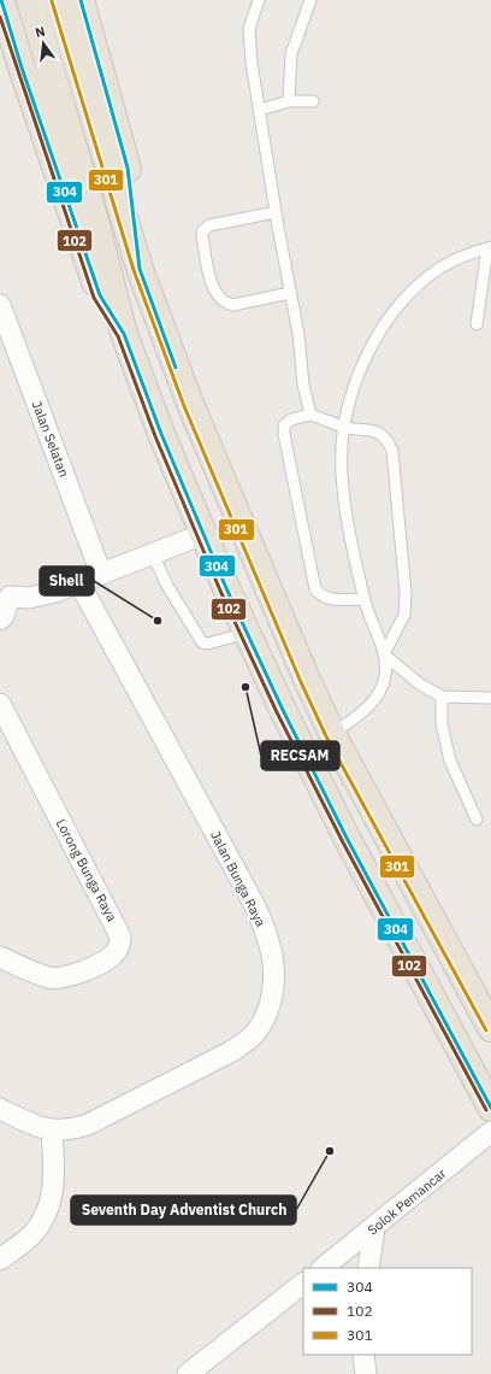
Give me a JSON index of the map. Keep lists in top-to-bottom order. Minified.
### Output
{"streets":{"street":["Jalan Selatan","Lorong Bunga Raya","Jalan Bunga Raya","Solok Pemancar"]},"places":["Shell","RECSAM","Seventh Day Adventist Church"],"lines":["transit line 304","transit line 301","transit line 102"],"legend":["304","102","301"],"north":"top"}
